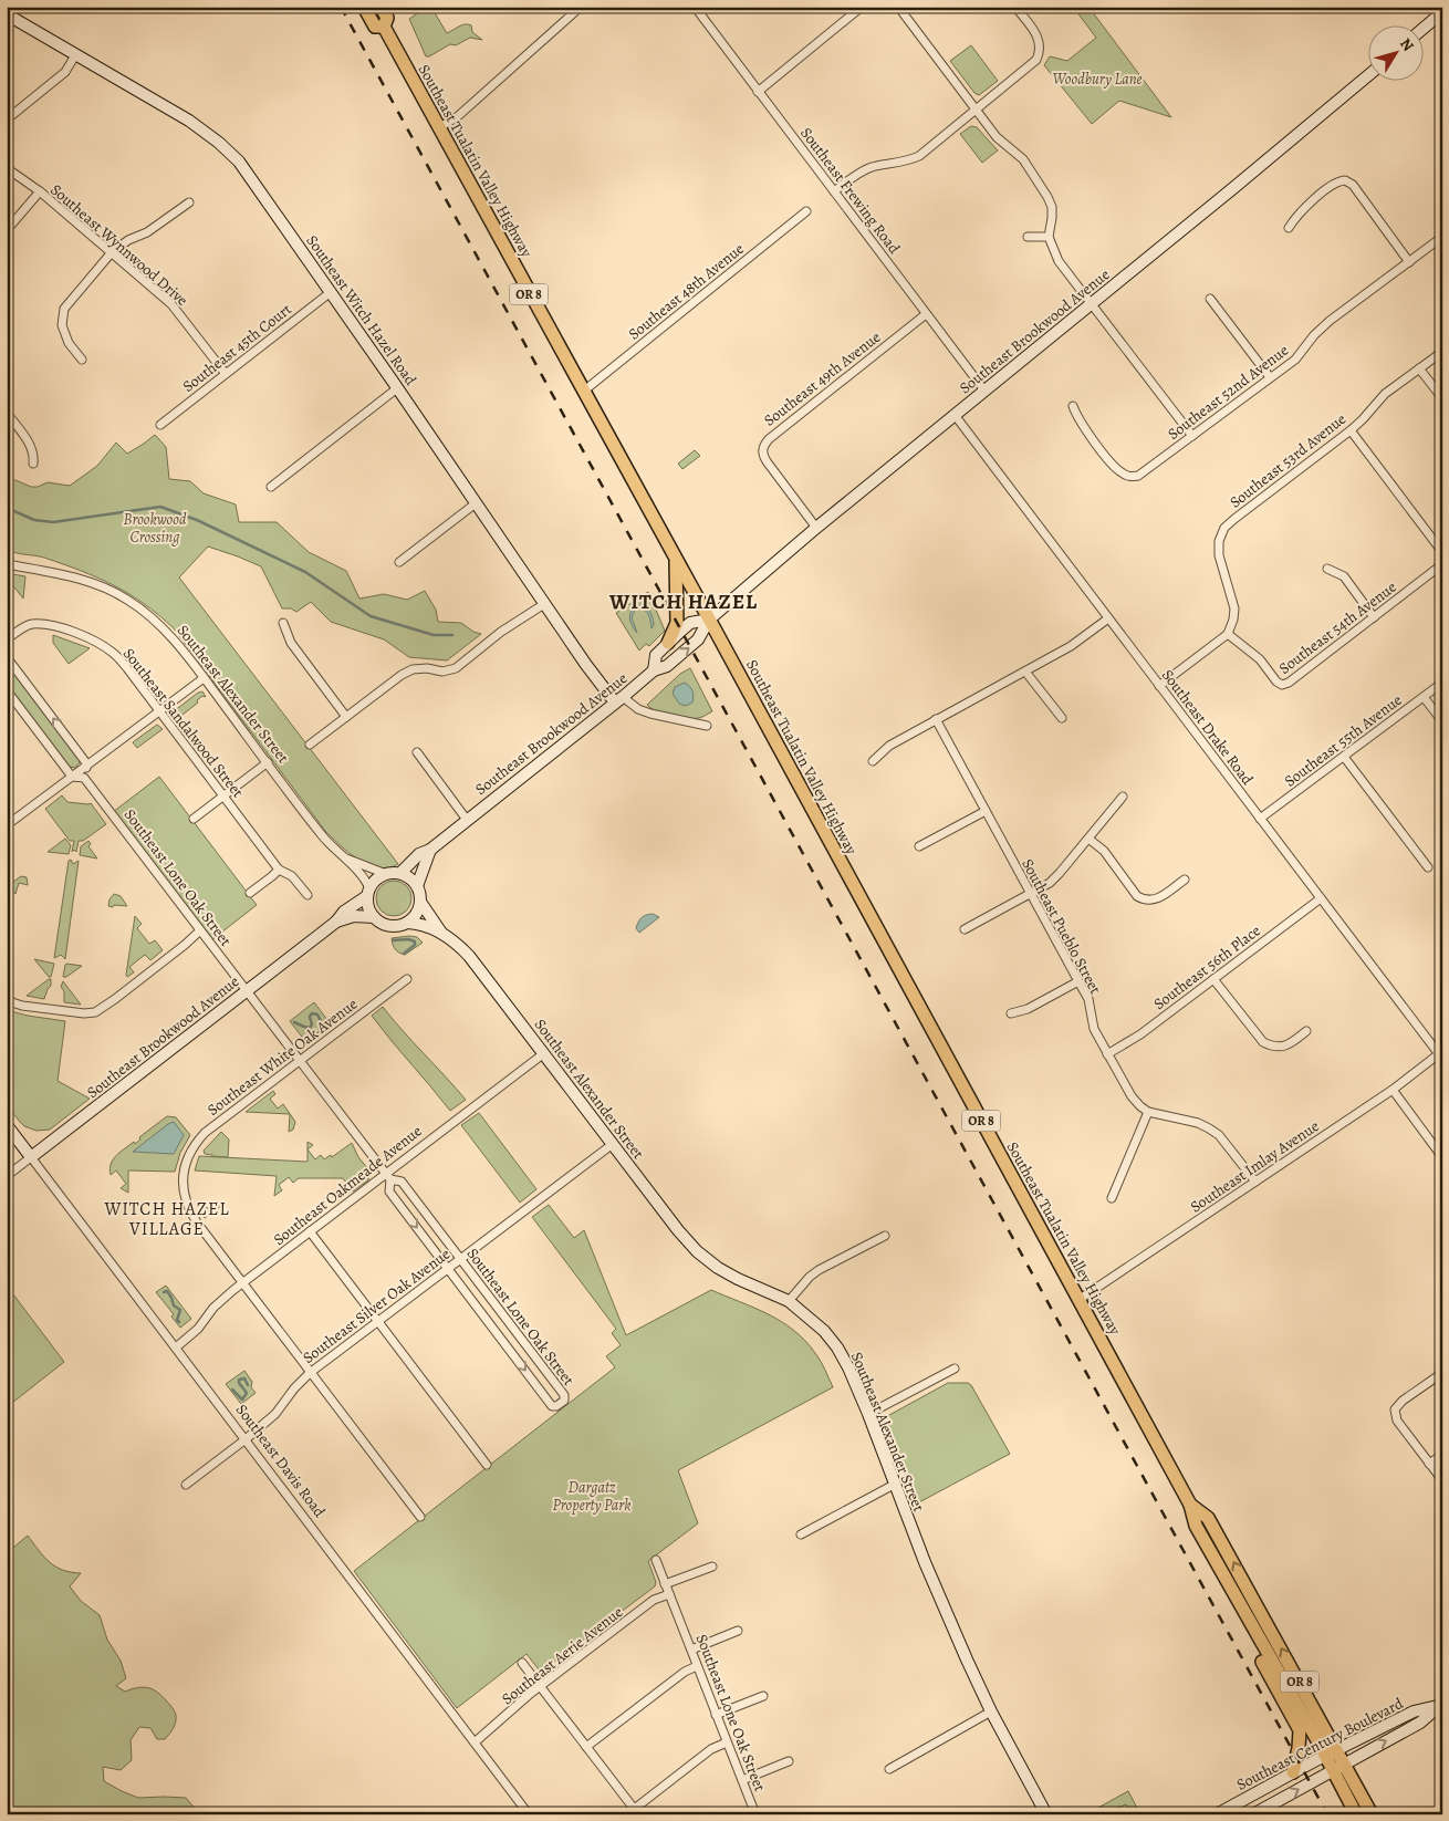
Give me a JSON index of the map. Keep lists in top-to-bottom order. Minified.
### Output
{"streets":{"main road":["Southeast Tualatin Valley Highway","OR 8"],"street":["Southeast Frewing Road","Southeast Wynnwood Drive","Southeast 48th Avenue","Southeast Witch Hazel Road","Southeast Brookwood Avenue","Southeast 45th Court","Southeast 49th Avenue","Southeast 52nd Avenue","Southeast 53rd Avenue","Southeast 54th Avenue","Southeast Alexander Street","Southeast Sandalwood Street","Southeast Drake Road","Southeast 55th Avenue","Southeast Lone Oak Street","Southeast Pueblo Street","Southeast 56th Place","Southeast White Oak Avenue","Southeast Imlay Avenue","Southeast Oakmeade Avenue","Southeast Silver Oak Avenue","Southeast Davis Road","Southeast Aerie Avenue","Southeast Century Boulevard"]},"crossings":[["Southeast Tualatin Valley Highway","Southeast 48th Avenue"],["Southeast Tualatin Valley Highway","Southeast Brookwood Avenue"],["Southeast Tualatin Valley Highway","Southeast Imlay Avenue"],["Southeast Tualatin Valley Highway","Southeast Century Boulevard"],["Southeast Frewing Road","Southeast Brookwood Avenue"],["Southeast Frewing Road","Southeast 49th Avenue"],["Southeast Wynnwood Drive","Southeast 45th Court"],["Southeast Witch Hazel Road","Southeast Brookwood Avenue"],["Southeast Witch Hazel Road","Southeast 45th Court"],["Southeast Brookwood Avenue","Southeast 49th Avenue"],["Southeast Brookwood Avenue","Southeast Alexander Street"],["Southeast Brookwood Avenue","Southeast Drake Road"],["Southeast Brookwood Avenue","Southeast Lone Oak Street"],["Southeast Brookwood Avenue","Southeast Davis Road"],["Southeast 53rd Avenue","Southeast 54th Avenue"],["Southeast Alexander Street","Southeast Oakmeade Avenue"],["Southeast Alexander Street","Southeast Silver Oak Avenue"],["Southeast Drake Road","Southeast 55th Avenue"],["Southeast Drake Road","Southeast 56th Place"],["Southeast Drake Road","Southeast Imlay Avenue"],["Southeast Lone Oak Street","Southeast White Oak Avenue"],["Southeast Lone Oak Street","Southeast Oakmeade Avenue"],["Southeast Lone Oak Street","Southeast Silver Oak Avenue"],["Southeast Lone Oak Street","Southeast Aerie Avenue"],["Southeast Pueblo Street","Southeast 56th Place"],["Southeast White Oak Avenue","Southeast Oakmeade Avenue"],["Southeast Oakmeade Avenue","Southeast Davis Road"],["Southeast Silver Oak Avenue","Southeast Davis Road"],["Southeast Davis Road","Southeast Aerie Avenue"]],"districts":["WITCH HAZEL","WITCH HAZEL VILLAGE"],"parks":["Woodbury Lane","Brookwood Crossing","Dargatz Property Park"],"north":"top right"}
